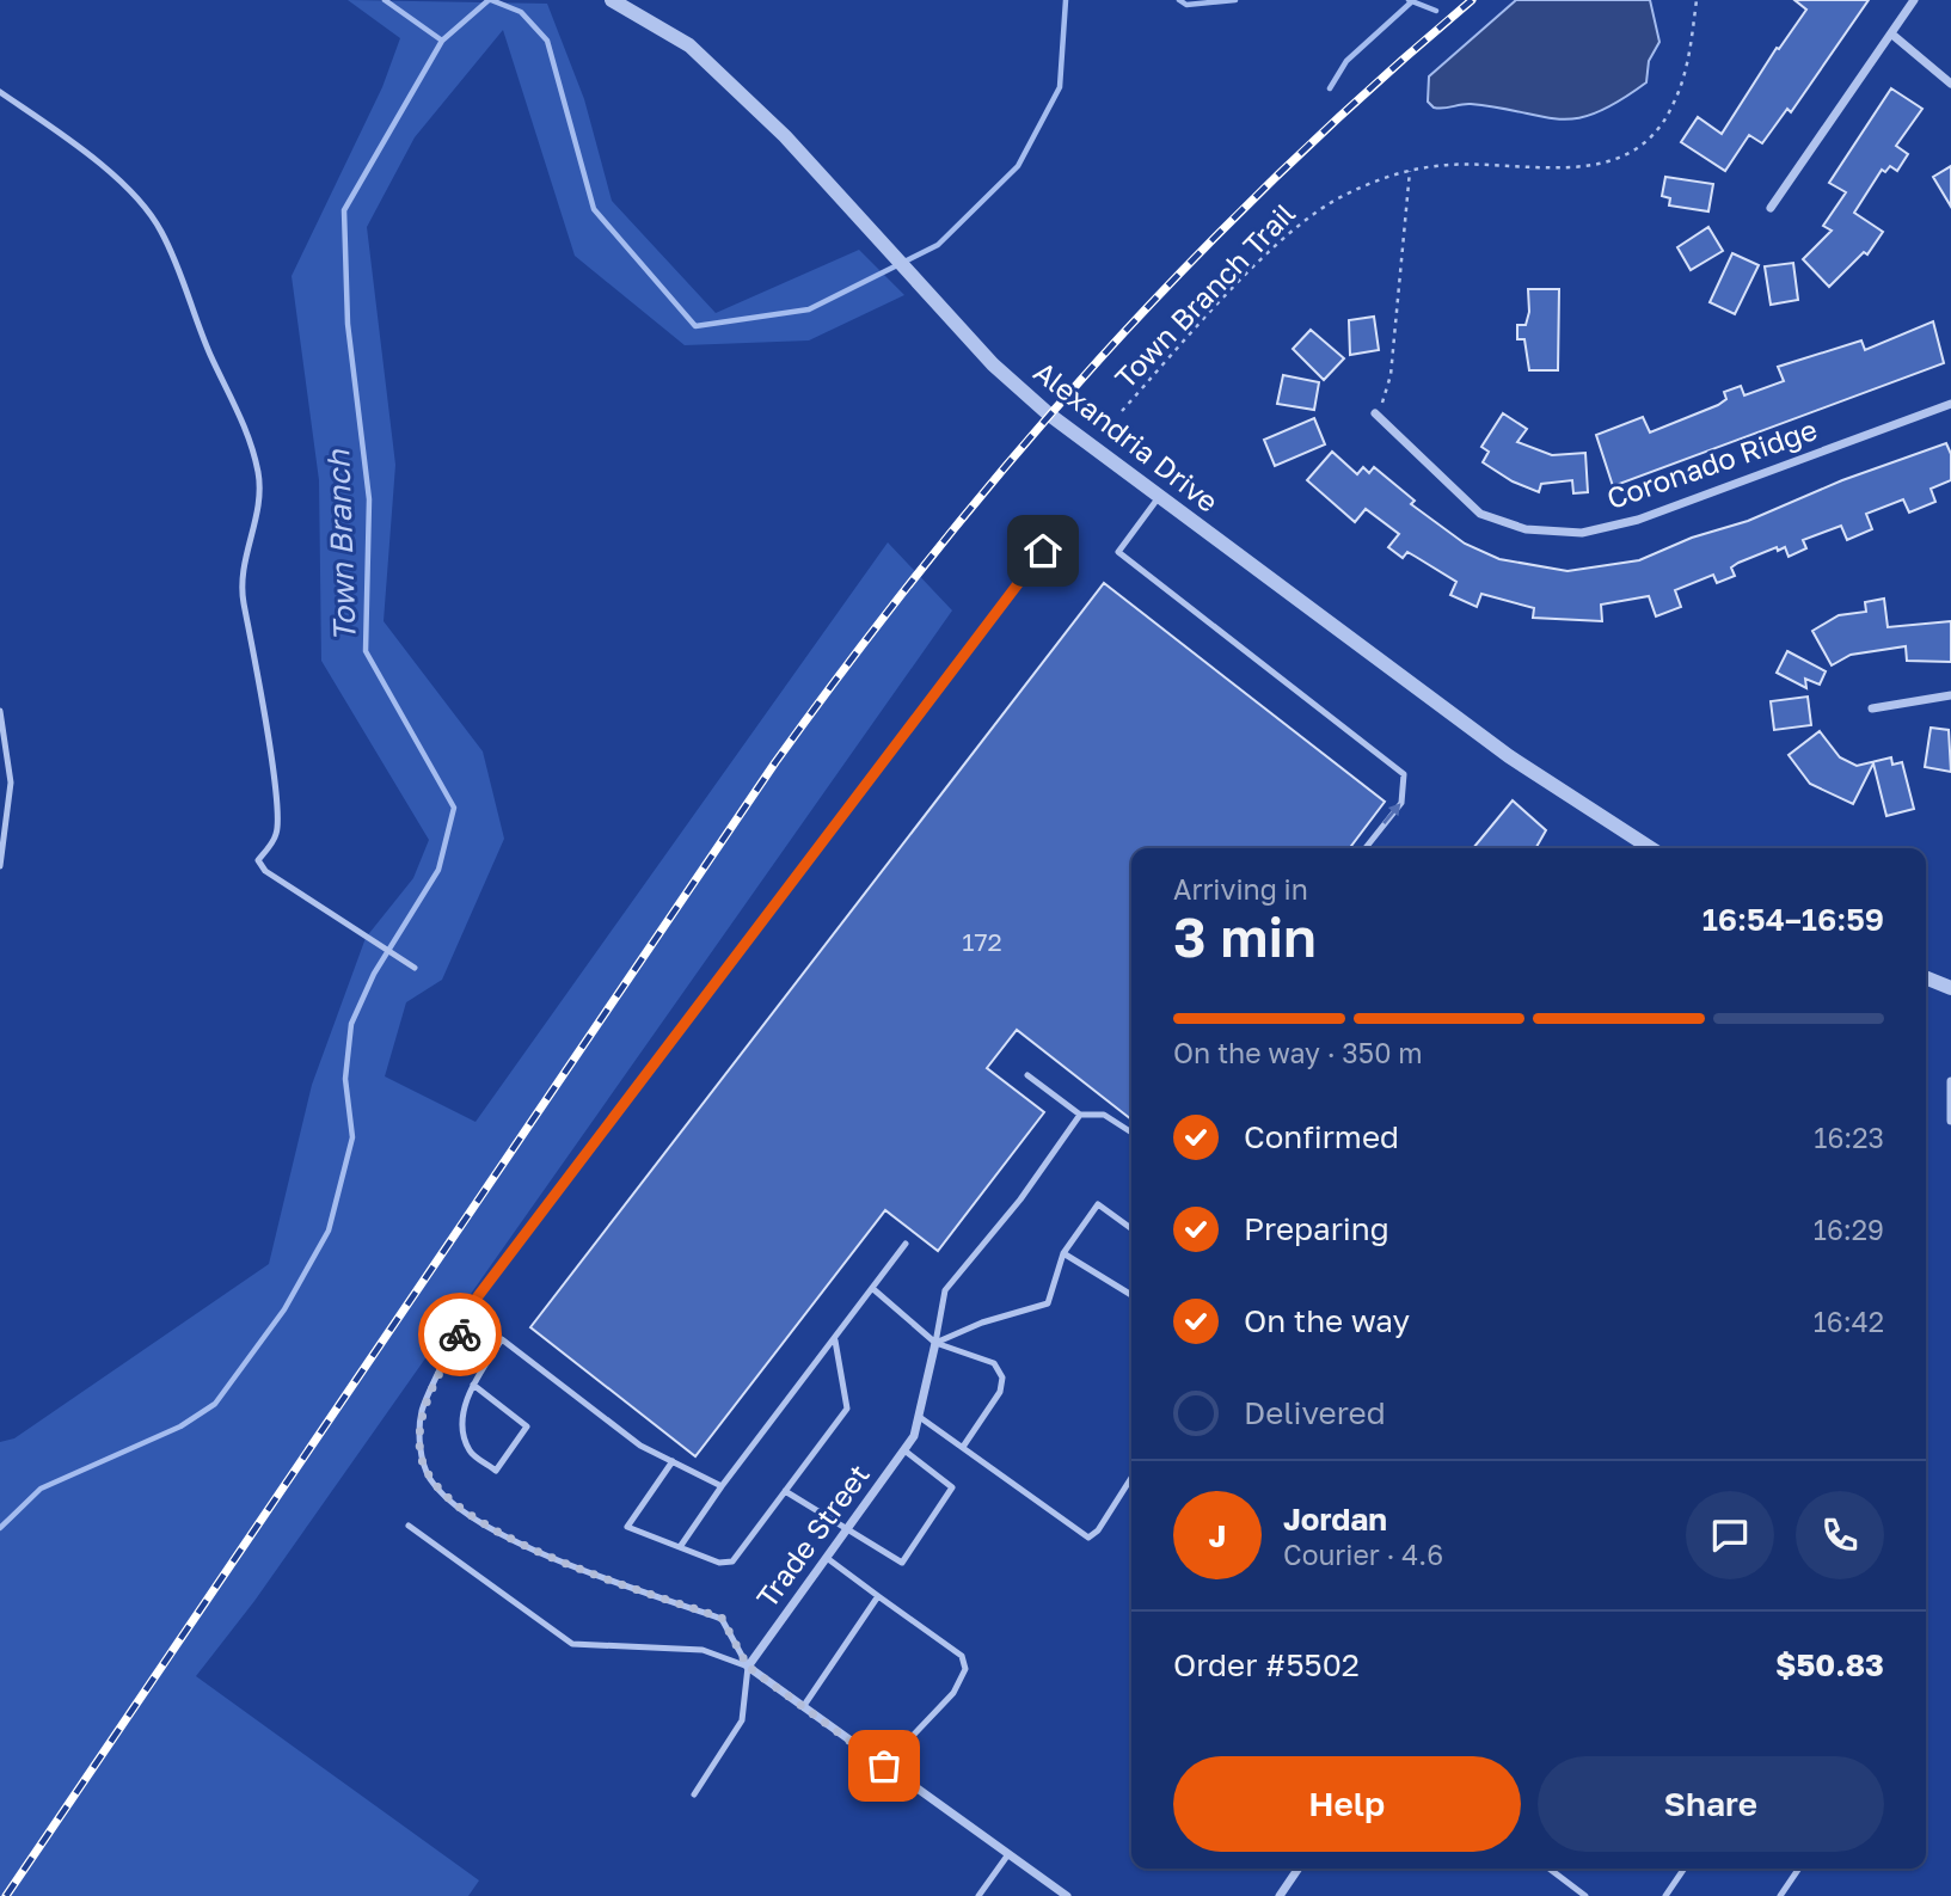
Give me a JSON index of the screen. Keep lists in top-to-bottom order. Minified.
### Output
{"streets":{"street":["Alexandria Drive","Coronado Ridge","Trade Street"],"path":["Town Branch Trail"]},"water":["Town Branch"],"house_numbers":["172"],"page":{"heading":["3 min","Arriving in","16:54–16:59"],"panel":["Jordan","Courier · 4.6","Order #5502","$50.83"],"bar":"On the way · 350 m","list":[["Confirmed","16:23"],["Preparing","16:29"],["On the way","16:42"],"Delivered"],"round":"J","buttons":["Help","Share"]}}
